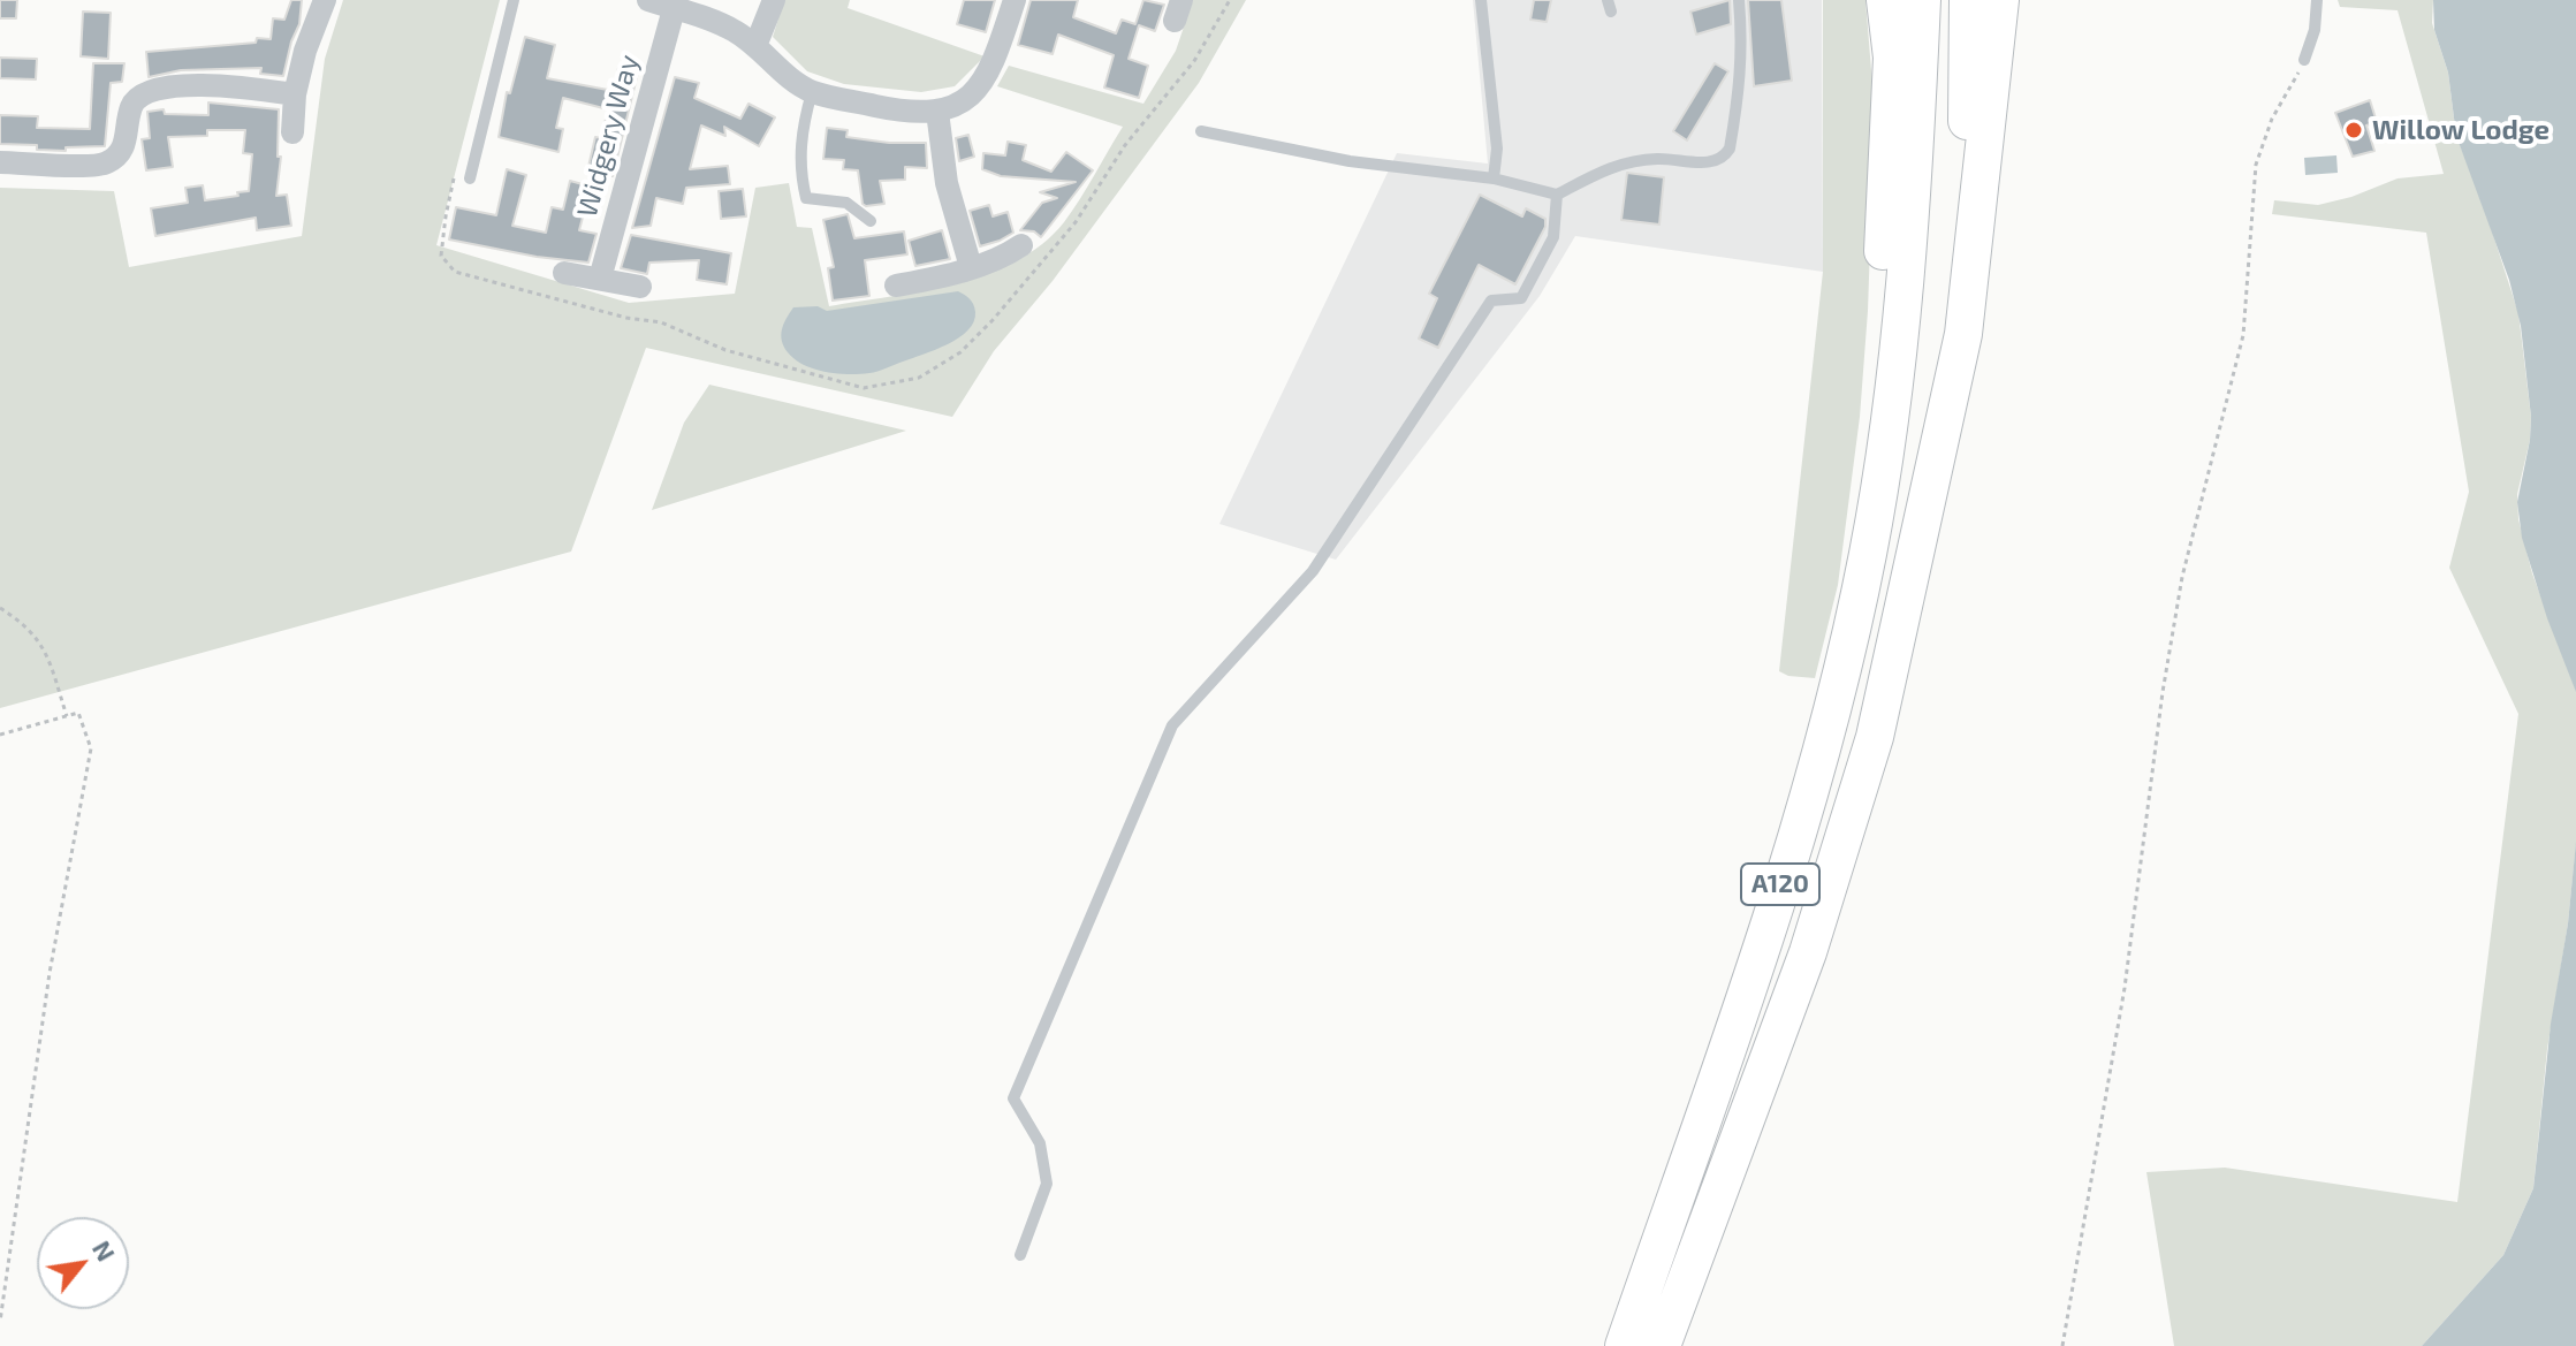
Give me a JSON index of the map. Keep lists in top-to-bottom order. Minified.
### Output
{"streets":{"highway":["A120"],"street":["Widgery Way"]},"places":["Willow Lodge"],"north":"top right"}
